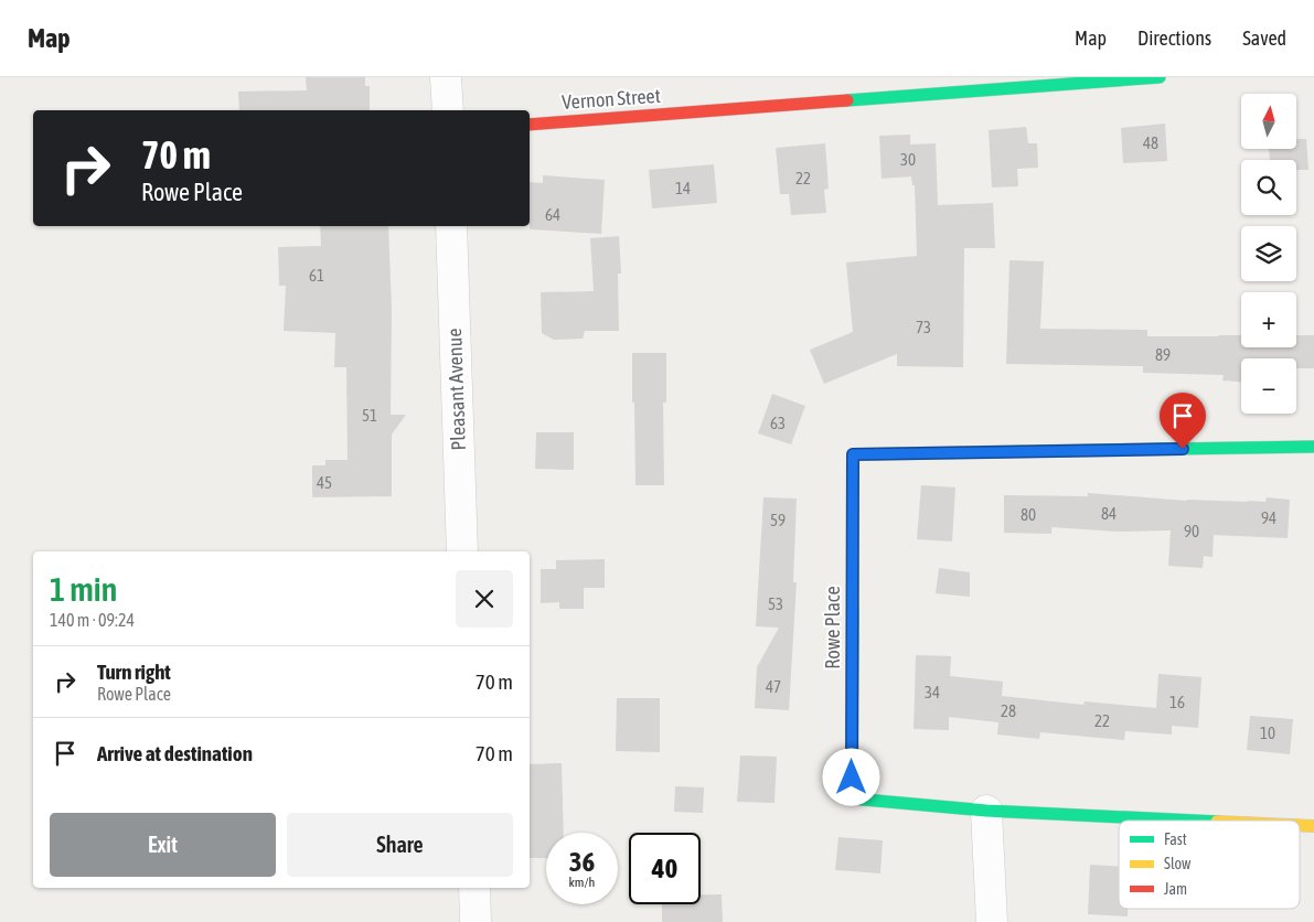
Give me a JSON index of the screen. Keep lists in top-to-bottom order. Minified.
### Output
{"streets":{"street":["Vernon Street","Pleasant Avenue","Rowe Place"]},"house_numbers":["48","30","22","14","64","61","73","89","51","63","45","84","80","94","59","90","53","47","34","16","28","22","10"],"legend":["Fast","Slow","Jam"],"north":"top","page":{"header":"Map","nav":["Map","Directions","Saved"],"map_buttons":["+","−"],"turn":["70 m","Rowe Place"],"heading":["1 min","140 m · 09:24"],"list":[{"name":"Turn right","note":"Rowe Place","value":"70 m"},{"name":"Arrive at destination","value":"70 m"}],"buttons":["Exit","Share"],"speed":"36 km/h","limit":"40"}}
